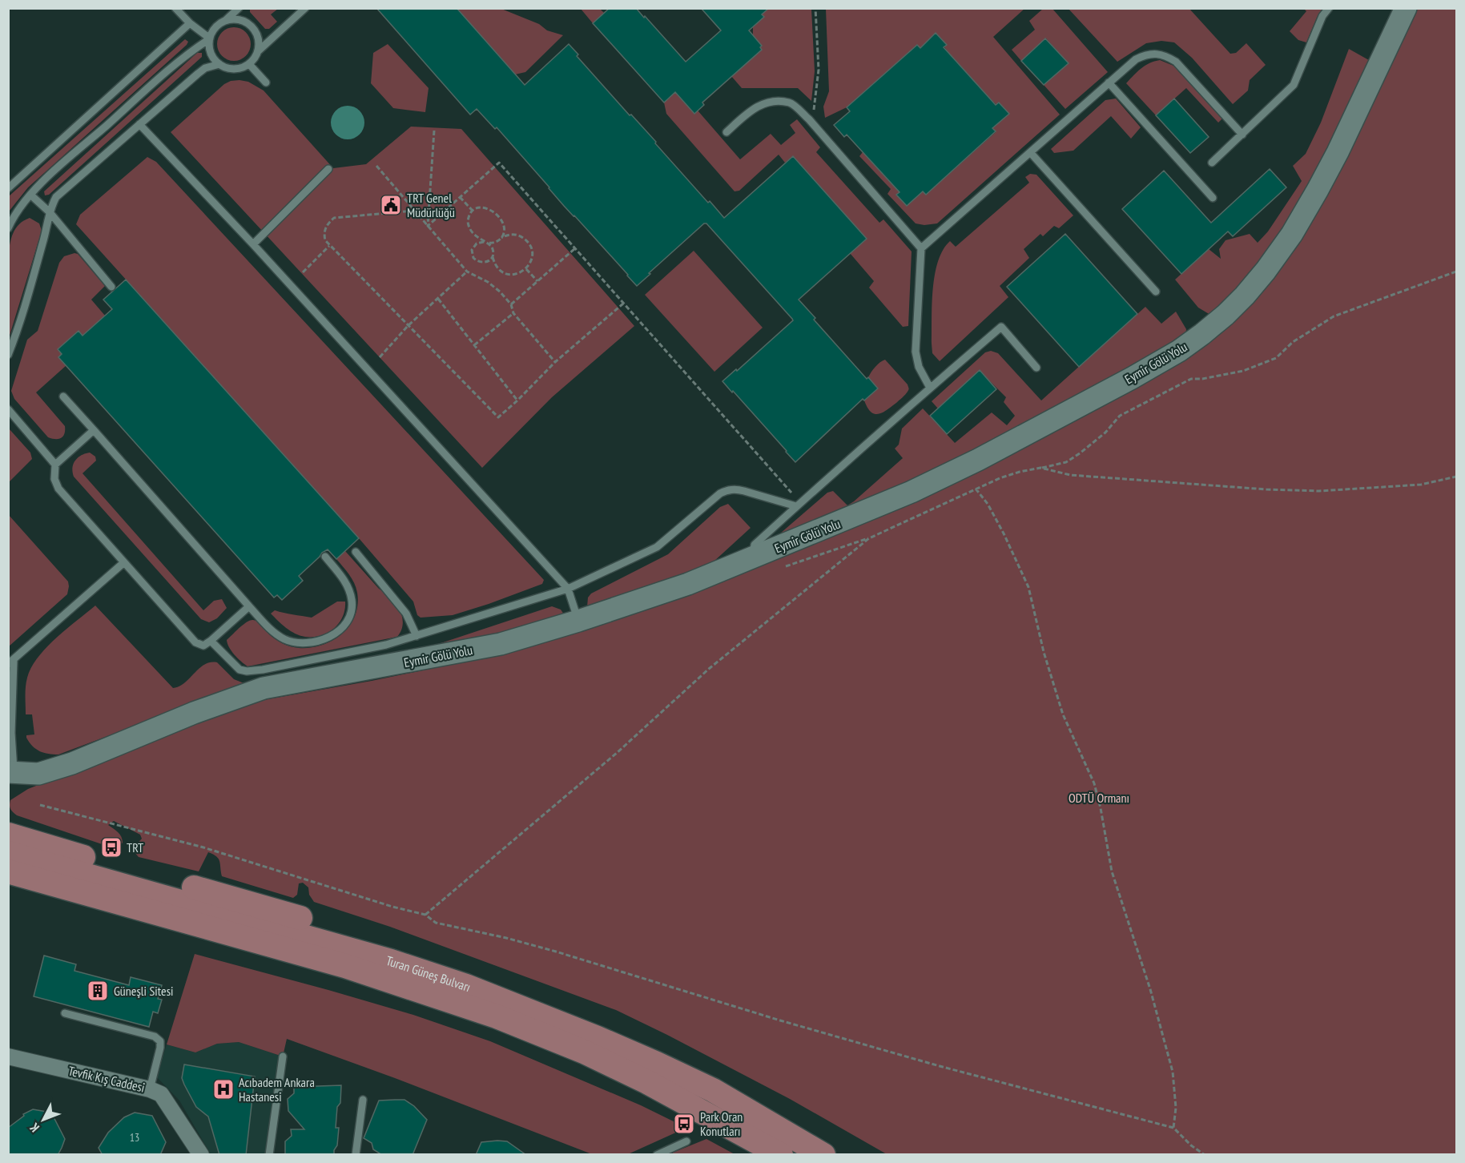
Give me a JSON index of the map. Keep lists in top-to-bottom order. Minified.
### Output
{"streets":{"main road":["Turan Güneş Bulvarı"],"street":["Eymir Gölü Yolu","Tevfik Kış Caddesi"]},"parks":["ODTÜ Ormanı"],"places":{"public building":["TRT Genel Müdürlüğü"],"bus stop":["TRT","Park Oran Konutları"],"building":["Güneşli Sitesi"],"hospital":["Acıbadem Ankara Hastanesi"]},"house_numbers":["13"],"north":"bottom left"}
